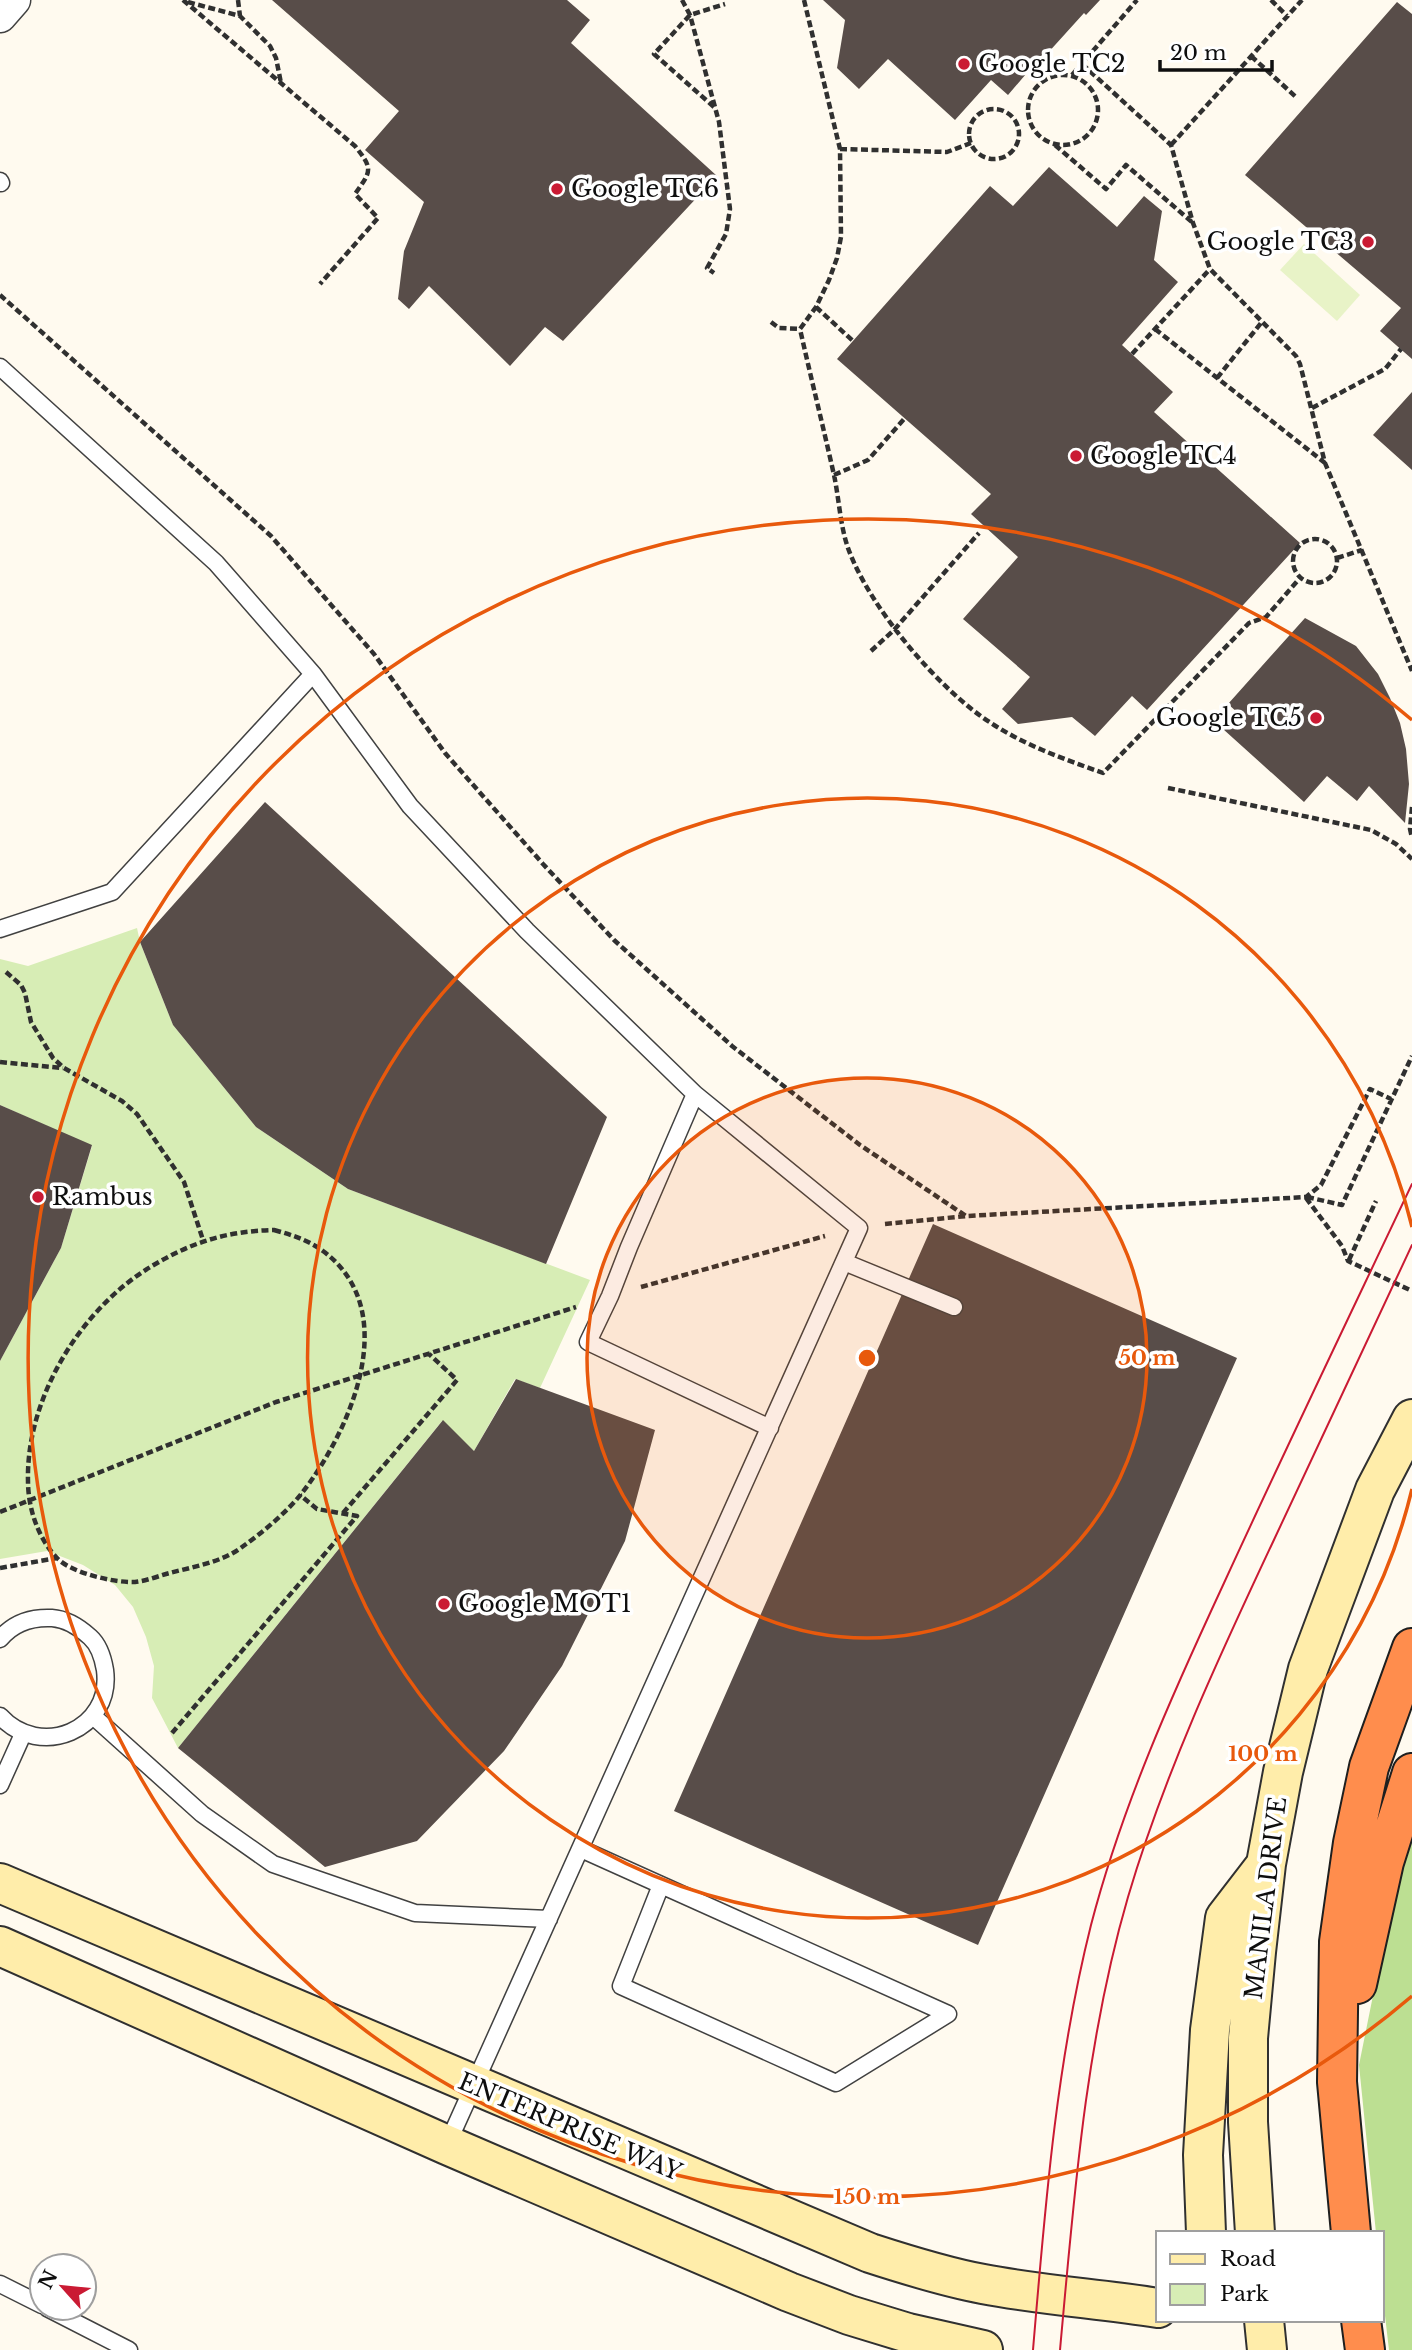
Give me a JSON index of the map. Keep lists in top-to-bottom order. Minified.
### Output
{"streets":{"street":["MANILA DRIVE","ENTERPRISE WAY"]},"places":["Google TC2","Google TC6","Google TC3","Google TC4","Google TC5","Rambus","Google MOT1"],"legend":["Road","Park"],"scale_bar":"20 m","north":"top left","rings":["50 m","100 m","150 m"]}
